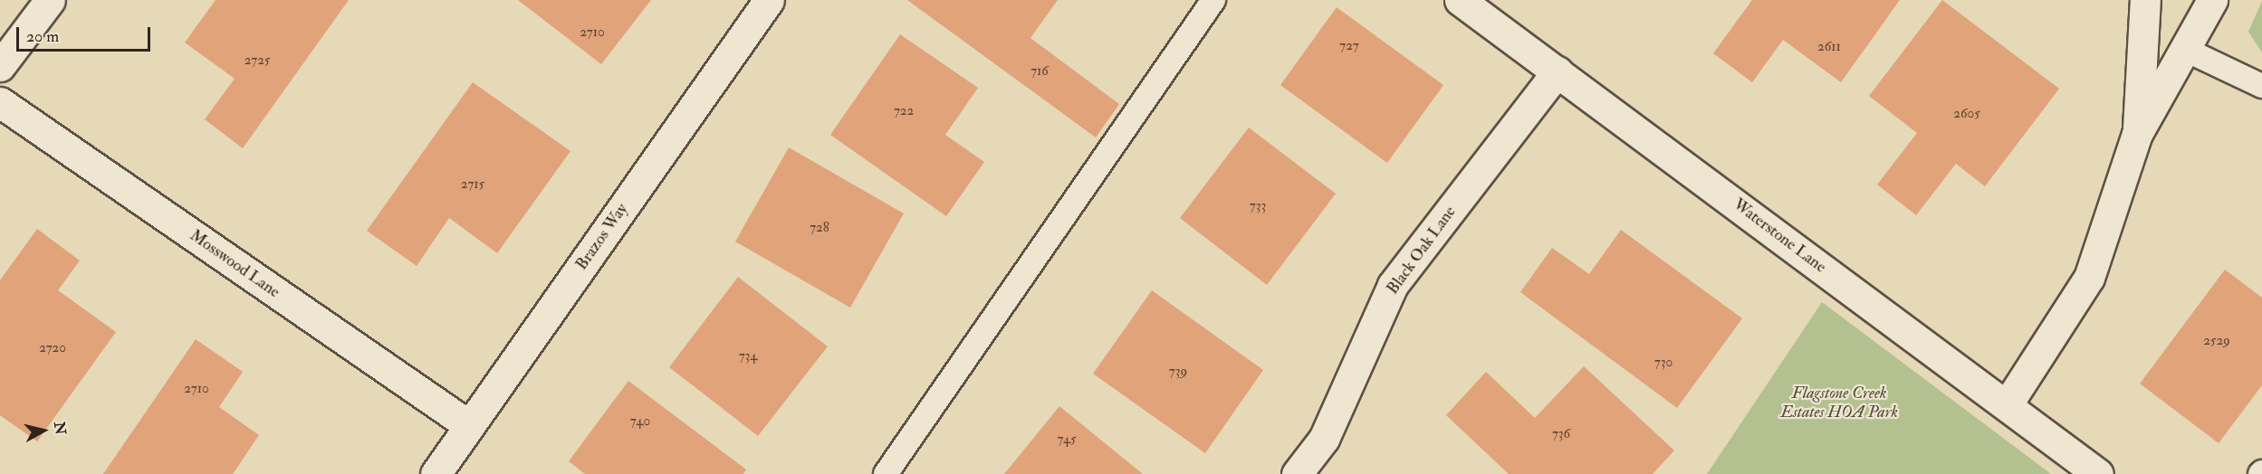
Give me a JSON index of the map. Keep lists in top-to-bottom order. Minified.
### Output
{"streets":{"street":["Waterstone Lane","Brazos Way","Black Oak Lane","Mosswood Lane"]},"crossings":[["Waterstone Lane","Black Oak Lane"],["Brazos Way","Mosswood Lane"]],"parks":["Flagstone Creek Estates HOA Park"],"house_numbers":["2710","727","2611","2725","716","722","2605","2715","733","728","2529","2720","734","730","739","2710","740","736","745"],"scale_bar":"20 m","north":"right"}
